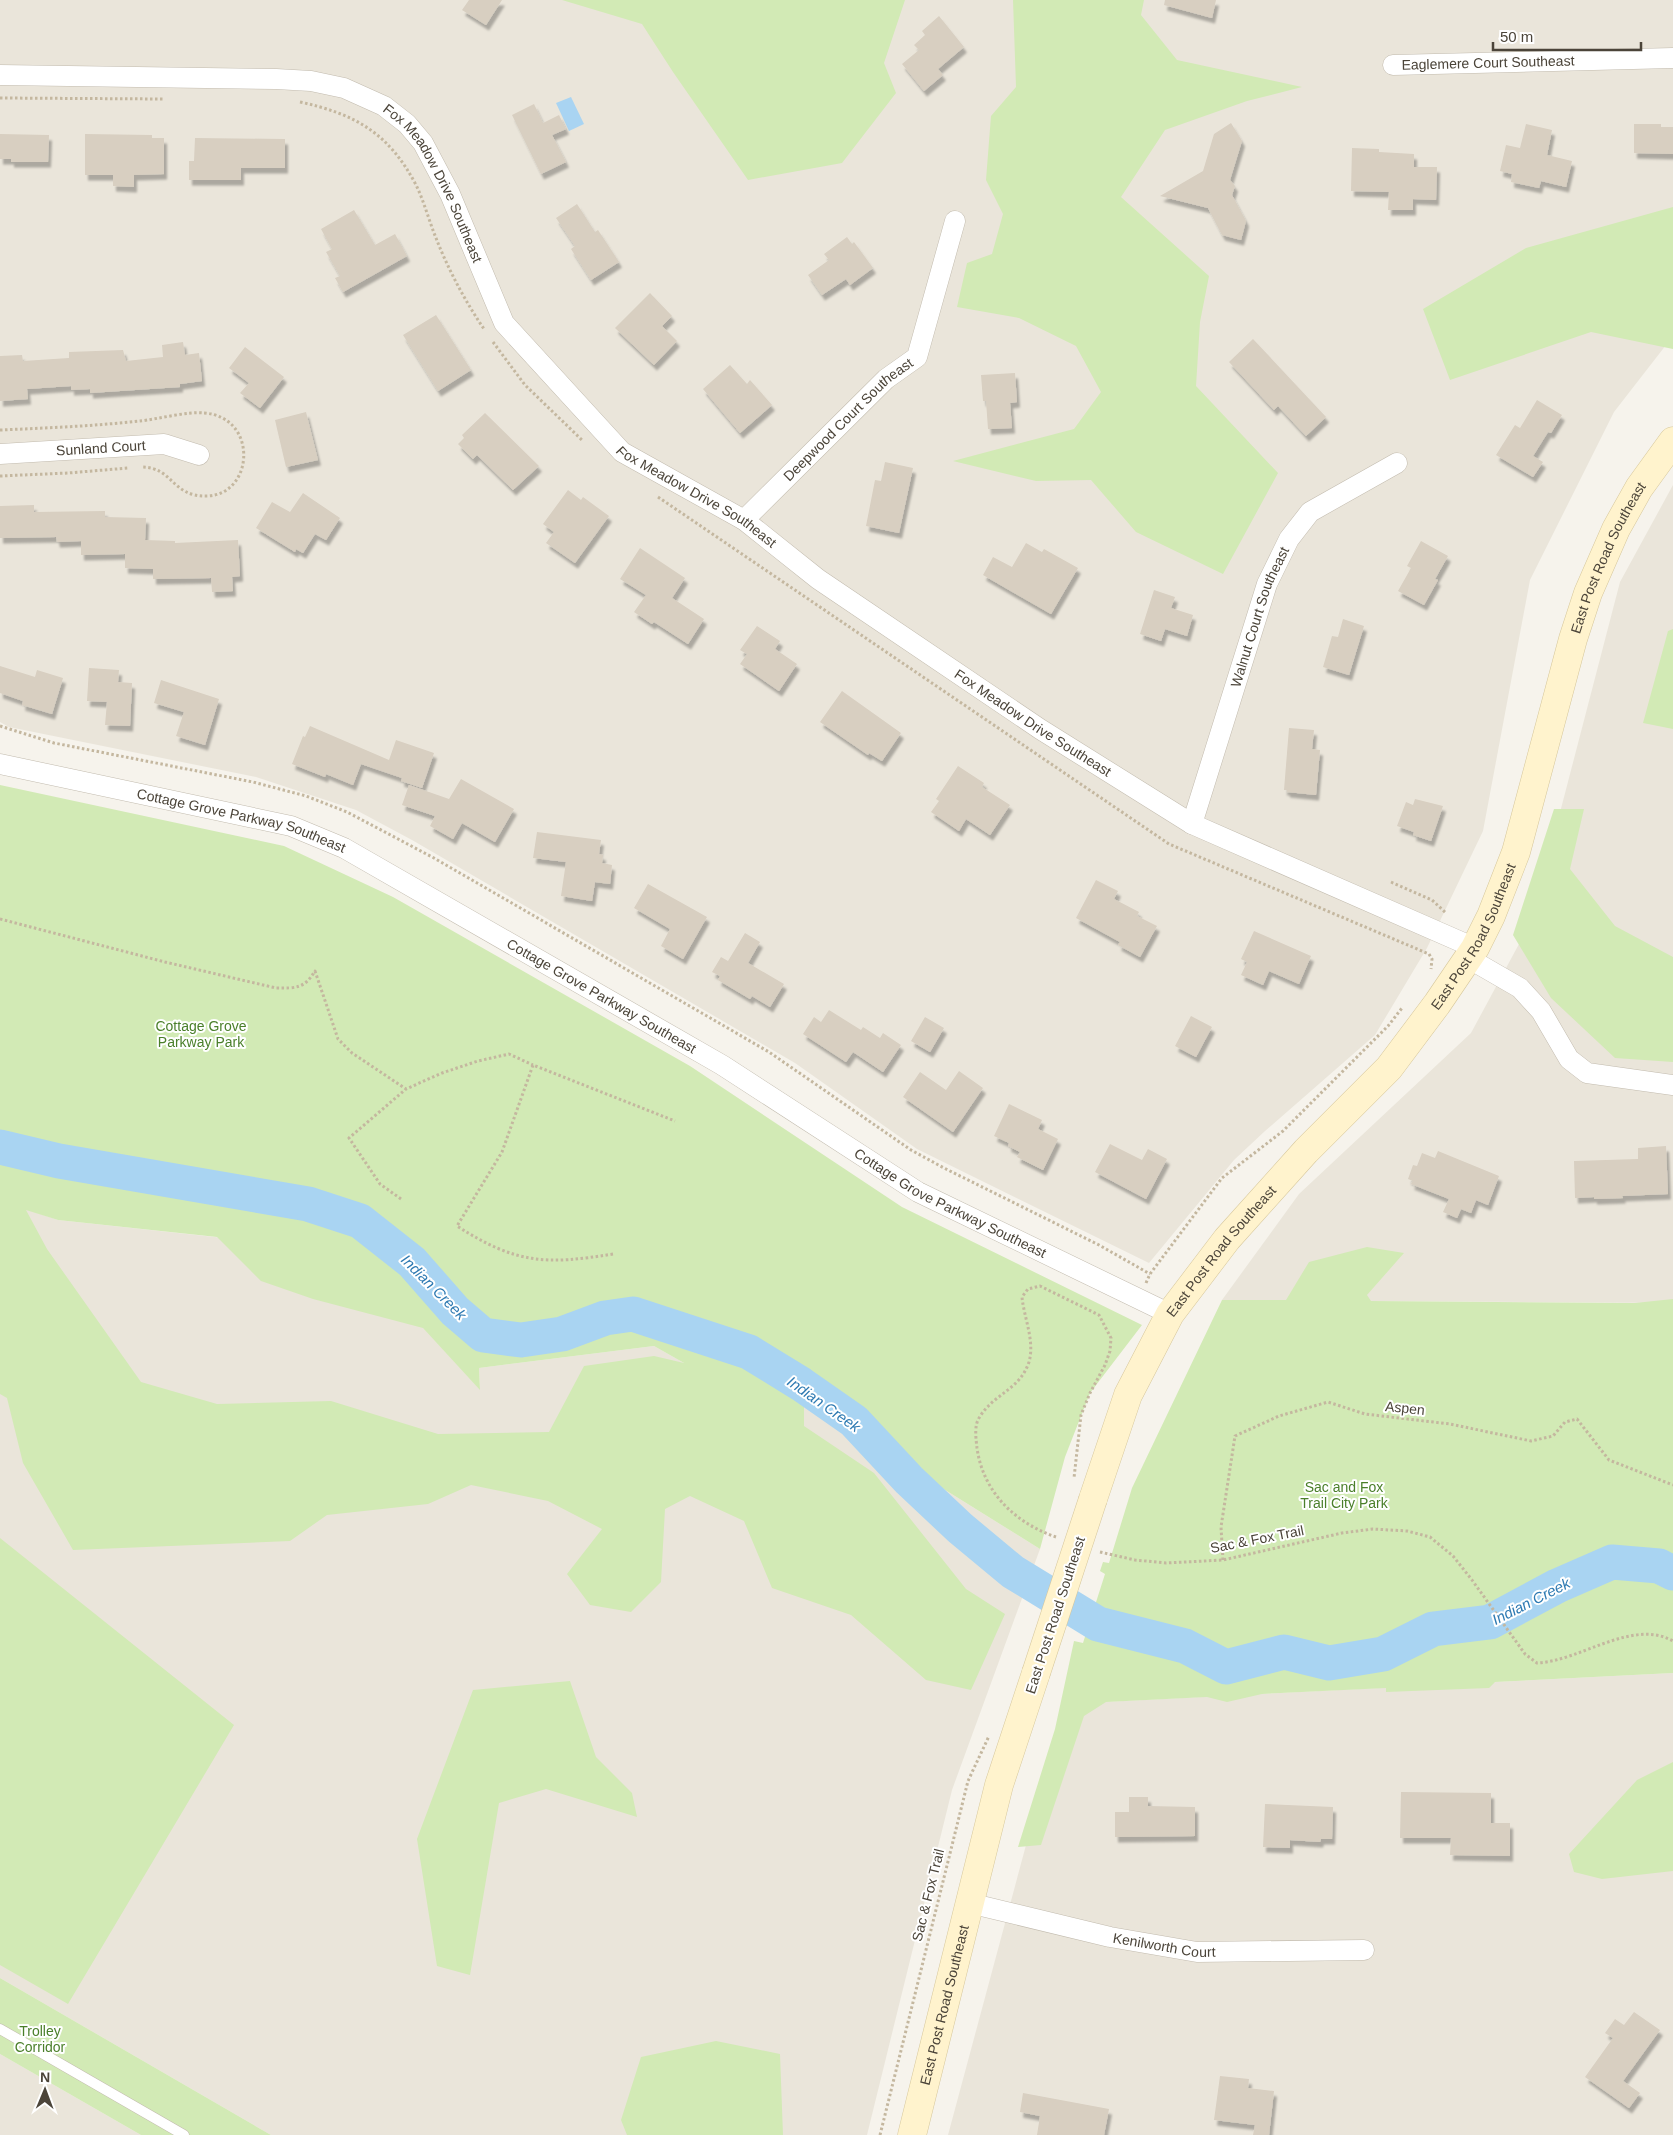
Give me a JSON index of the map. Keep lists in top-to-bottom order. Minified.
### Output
{"streets":{"main road":["East Post Road Southeast"],"street":["Eaglemere Court Southeast","Fox Meadow Drive Southeast","Deepwood Court Southeast","Sunland Court","Walnut Court Southeast","Cottage Grove Parkway Southeast","Kenilworth Court"],"path":["Aspen","Sac & Fox Trail"]},"crossings":[["Fox Meadow Drive Southeast","Deepwood Court Southeast"],["Fox Meadow Drive Southeast","East Post Road Southeast"],["Fox Meadow Drive Southeast","Walnut Court Southeast"],["East Post Road Southeast","Cottage Grove Parkway Southeast"],["East Post Road Southeast","Kenilworth Court"],["Aspen","Sac & Fox Trail"]],"water":["Indian Creek"],"parks":["Cottage Grove Parkway Park","Sac and Fox Trail City Park","Trolley Corridor"],"scale_bar":"50 m","north":"top"}
